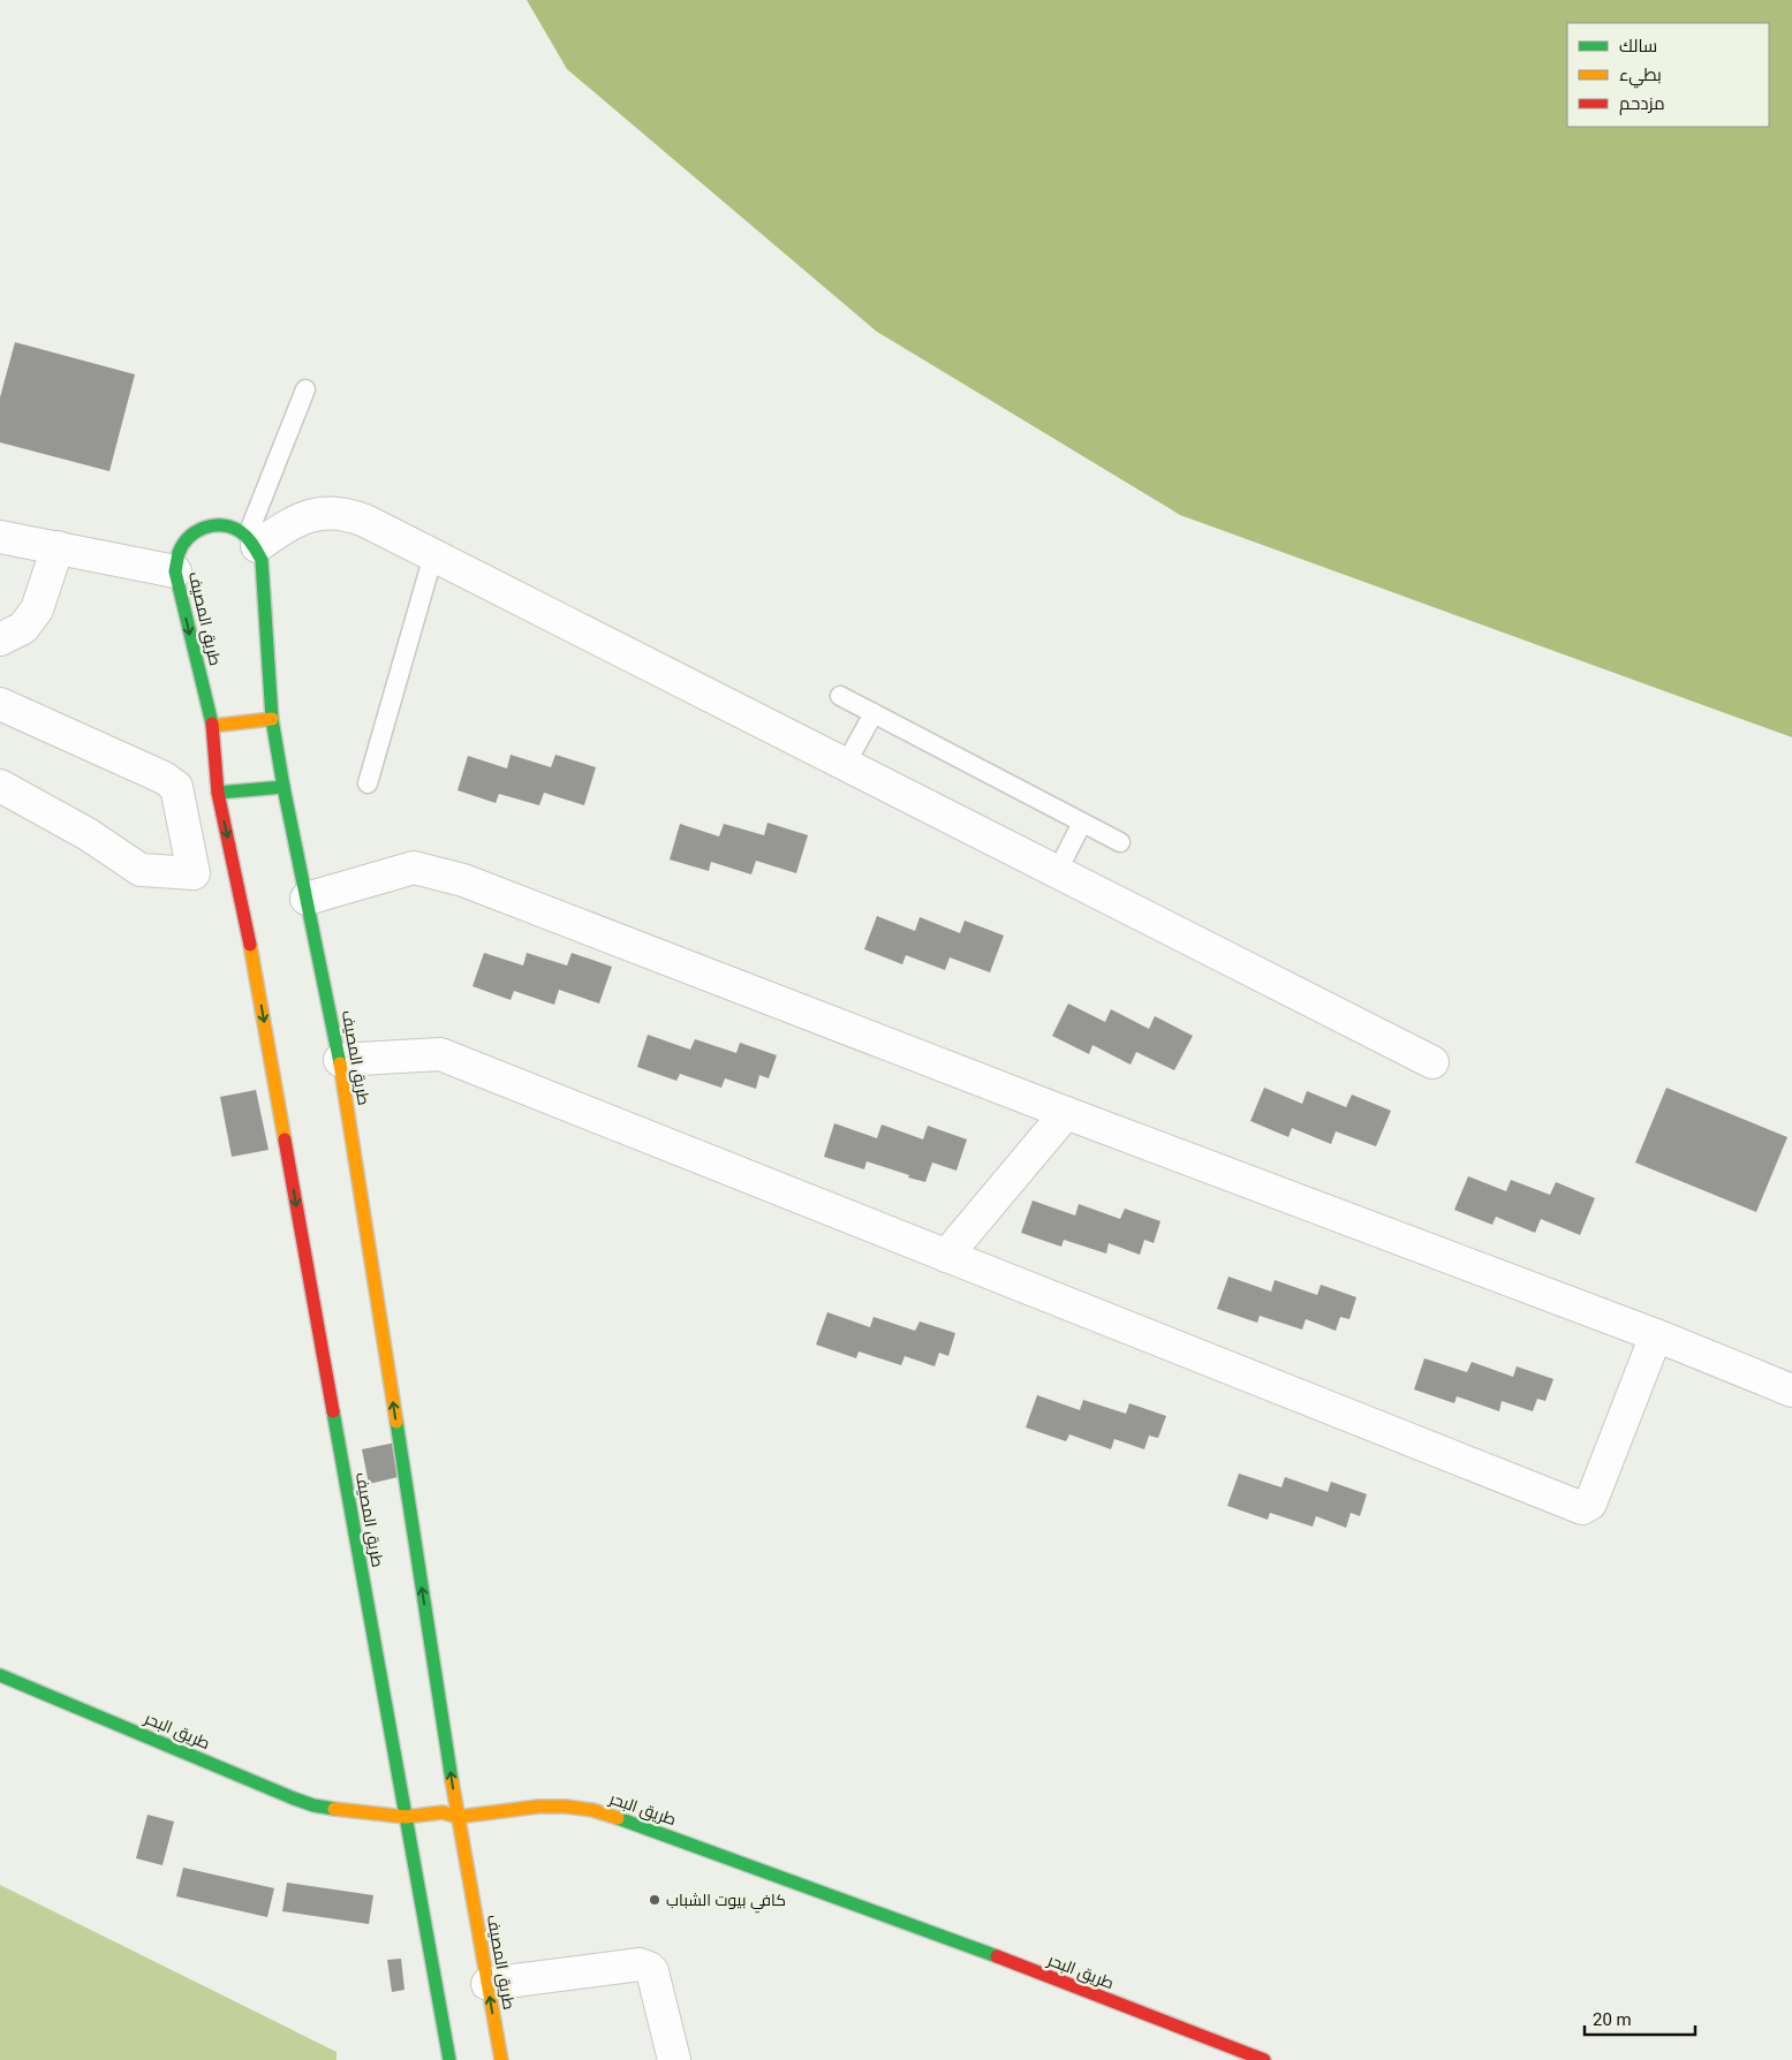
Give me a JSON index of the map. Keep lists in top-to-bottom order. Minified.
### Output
{"streets":{"main road":["طريق المصيف","طريق البحر"]},"crossings":[["طريق المصيف","طريق البحر"]],"places":["كافي بيوت الشباب"],"legend":["سالك","بطيء","مزدحم"],"scale_bar":"20 m"}
